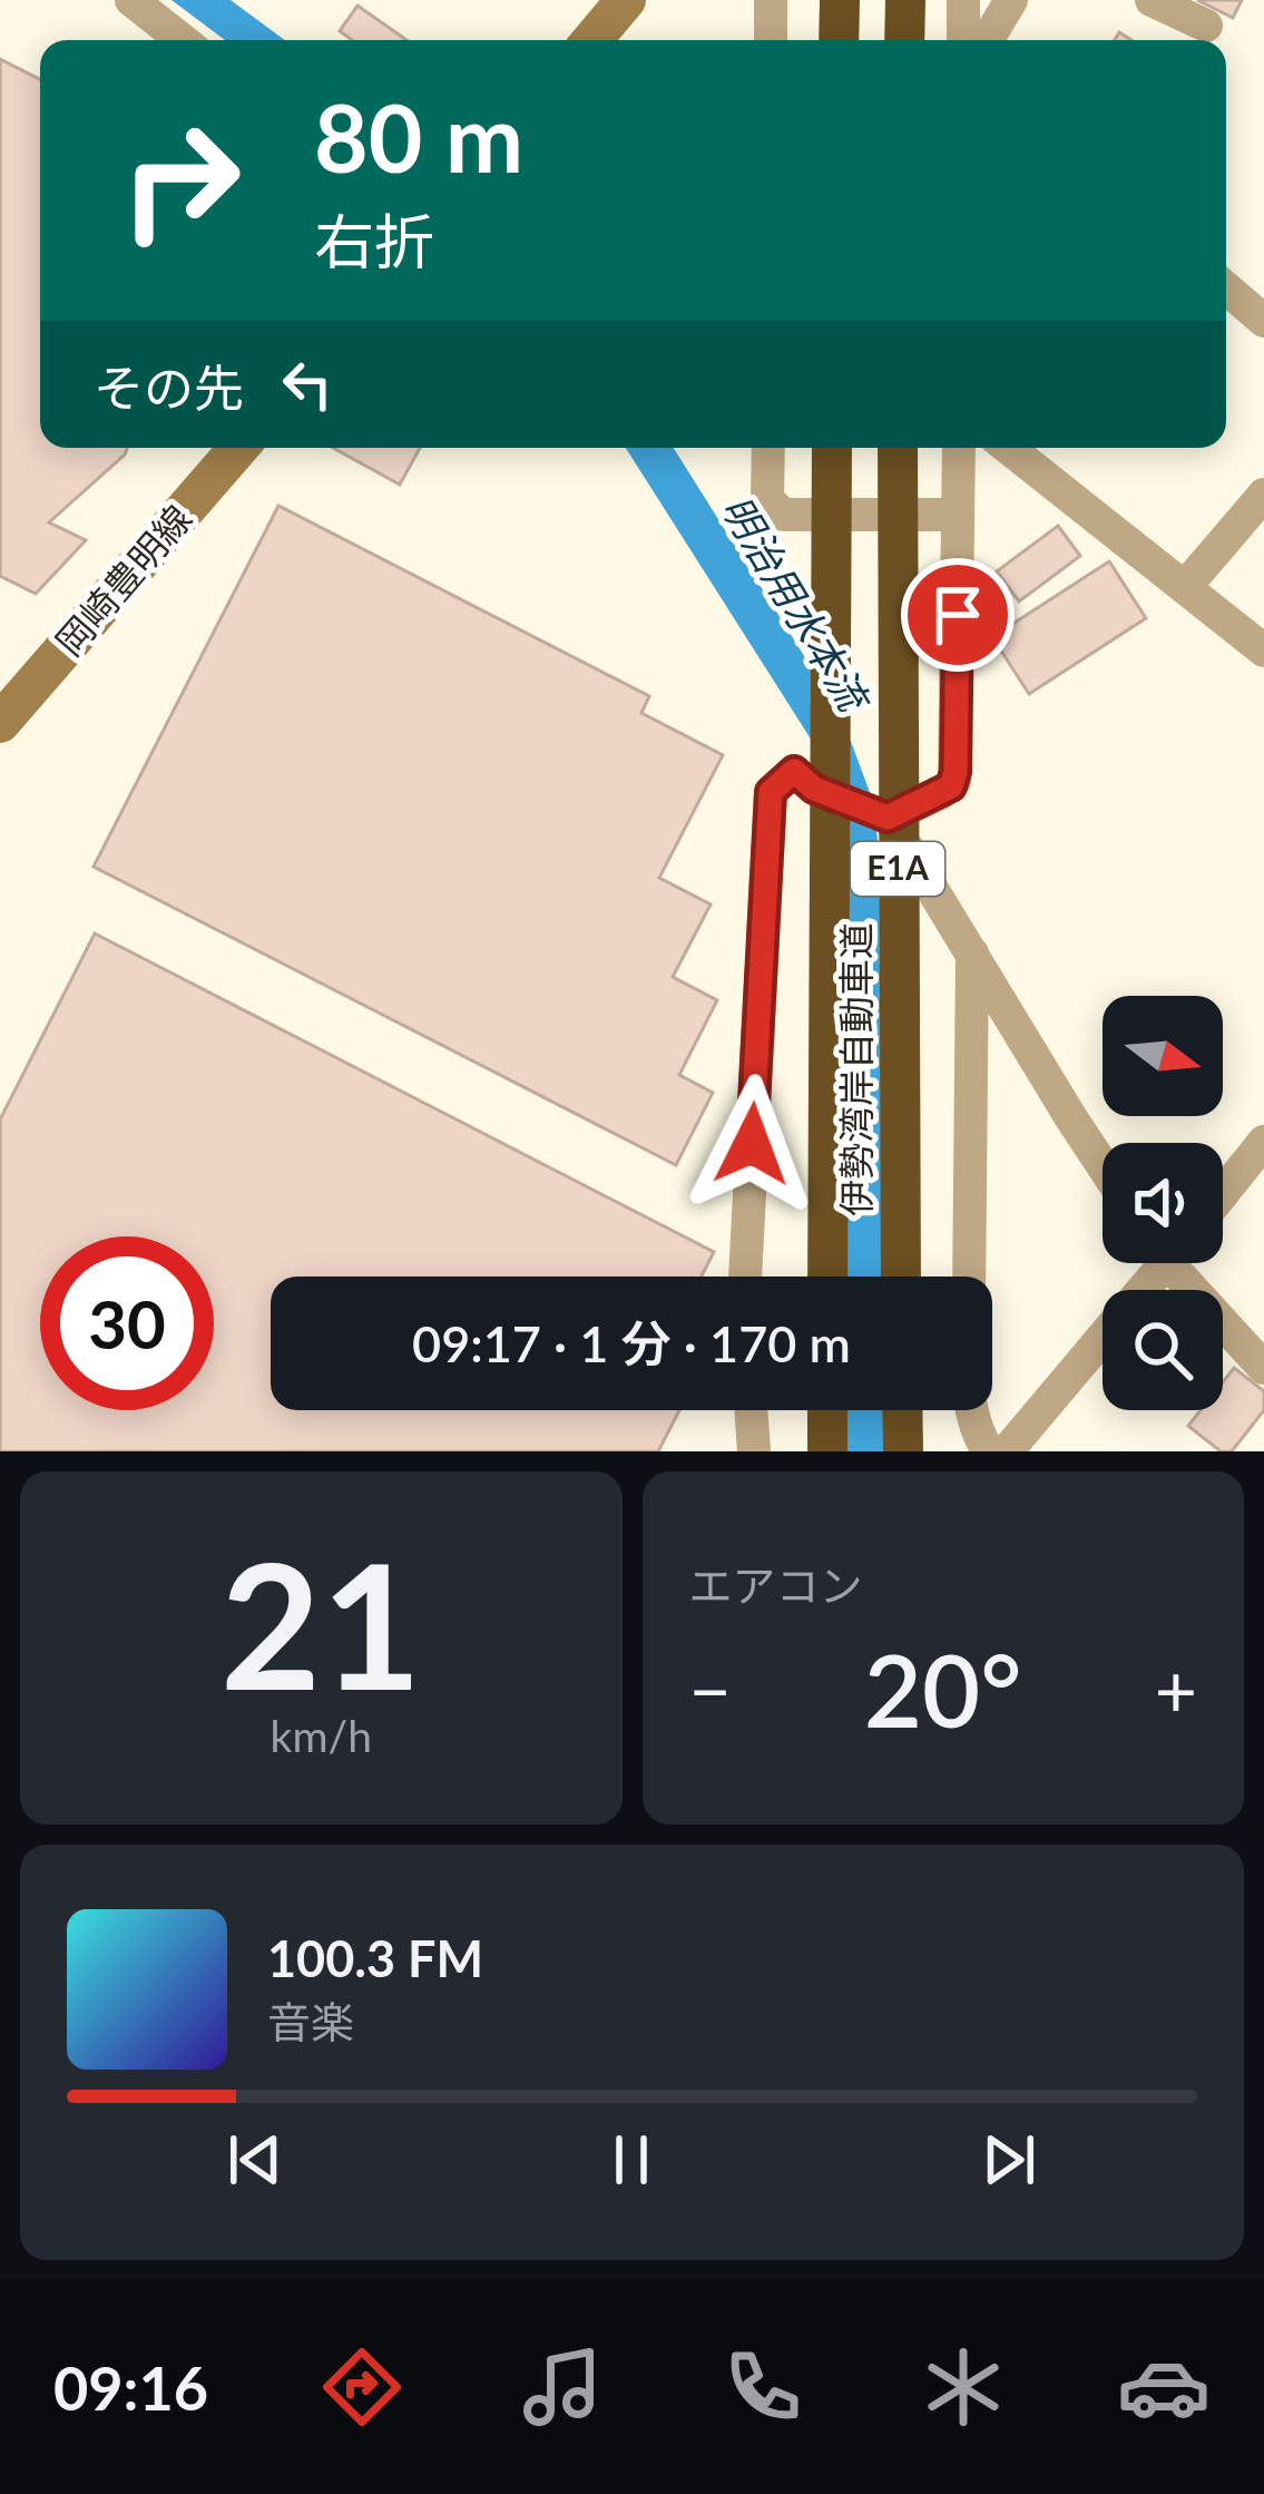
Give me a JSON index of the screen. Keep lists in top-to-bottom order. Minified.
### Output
{"streets":{"highway":["E1A","伊勢湾岸自動車道"],"main road":["岡崎豊明線"]},"water":["明治用水本流"],"north":"right","page":{"turn":["80 m","右折"],"then":"その先","limit":"30","trip":"09:17 · 1 分 · 170 m","tile":[["21","km/h"],"エアコン"],"heat":["−","20°","+"],"song":["100.3 FM","音楽"],"tabs":"09:16"}}
